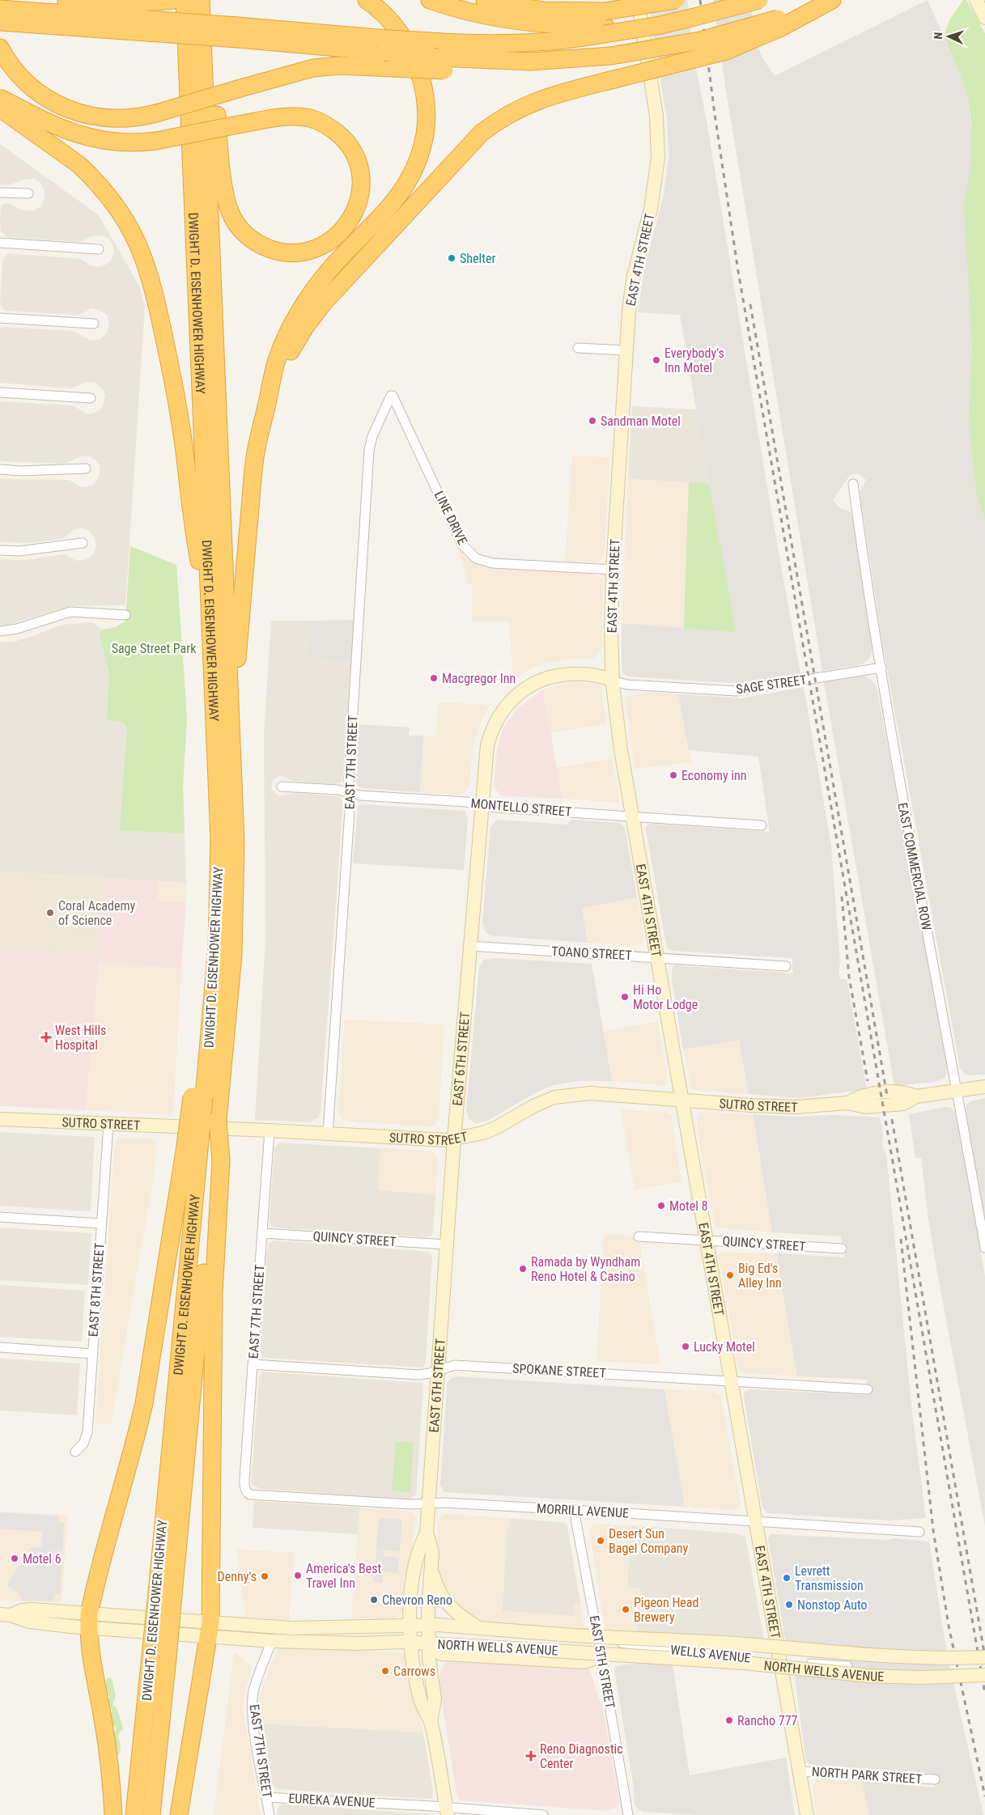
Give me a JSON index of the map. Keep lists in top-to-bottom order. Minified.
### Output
{"streets":{"highway":["DWIGHT D. EISENHOWER HIGHWAY"],"main road":["EAST 4TH STREET","EAST 6TH STREET","SUTRO STREET","NORTH WELLS AVENUE"],"street":["LINE DRIVE","SAGE STREET","EAST 7TH STREET","MONTELLO STREET","EAST COMMERCIAL ROW","TOANO STREET","QUINCY STREET","EAST 8TH STREET","SPOKANE STREET","MORRILL AVENUE","WELLS AVENUE","EAST 5TH STREET","NORTH PARK STREET","EUREKA AVENUE"]},"crossings":[["EAST 4TH STREET","LINE DRIVE"],["EAST 4TH STREET","SAGE STREET"],["EAST 4TH STREET","MONTELLO STREET"],["EAST 4TH STREET","TOANO STREET"],["EAST 4TH STREET","EAST 6TH STREET"],["EAST 4TH STREET","SUTRO STREET"],["EAST 4TH STREET","QUINCY STREET"],["EAST 4TH STREET","SPOKANE STREET"],["EAST 4TH STREET","MORRILL AVENUE"],["EAST 4TH STREET","WELLS AVENUE"],["EAST 4TH STREET","NORTH PARK STREET"],["LINE DRIVE","EAST 7TH STREET"],["SAGE STREET","EAST COMMERCIAL ROW"],["SAGE STREET","EAST 6TH STREET"],["EAST 7TH STREET","MONTELLO STREET"],["EAST 7TH STREET","SUTRO STREET"],["EAST 7TH STREET","QUINCY STREET"],["EAST 7TH STREET","SPOKANE STREET"],["EAST 7TH STREET","MORRILL AVENUE"],["EAST 7TH STREET","NORTH WELLS AVENUE"],["EAST 7TH STREET","EUREKA AVENUE"],["MONTELLO STREET","EAST 6TH STREET"],["EAST COMMERCIAL ROW","SUTRO STREET"],["TOANO STREET","EAST 6TH STREET"],["EAST 6TH STREET","SUTRO STREET"],["EAST 6TH STREET","QUINCY STREET"],["EAST 6TH STREET","SPOKANE STREET"],["EAST 6TH STREET","MORRILL AVENUE"],["EAST 6TH STREET","NORTH WELLS AVENUE"],["EAST 6TH STREET","EUREKA AVENUE"],["SUTRO STREET","EAST 8TH STREET"],["MORRILL AVENUE","EAST 5TH STREET"],["WELLS AVENUE","EAST 5TH STREET"]],"parks":["Sage Street Park"],"places":{"other":["Shelter","Everybody's Inn Motel","Sandman Motel","Macgregor Inn","Economy inn","Coral Academy of Science","Hi Ho Motor Lodge","Motel 8","Ramada by Wyndham Reno Hotel & Casino","Big Ed's Alley Inn","Lucky Motel","Desert Sun Bagel Company","Motel 6","America's Best Travel Inn","Denny's","Levrett Transmission","Chevron Reno","Nonstop Auto","Pigeon Head Brewery","Carrows","Rancho 777"],"health":["West Hills Hospital","Reno Diagnostic Center"]},"north":"left"}
